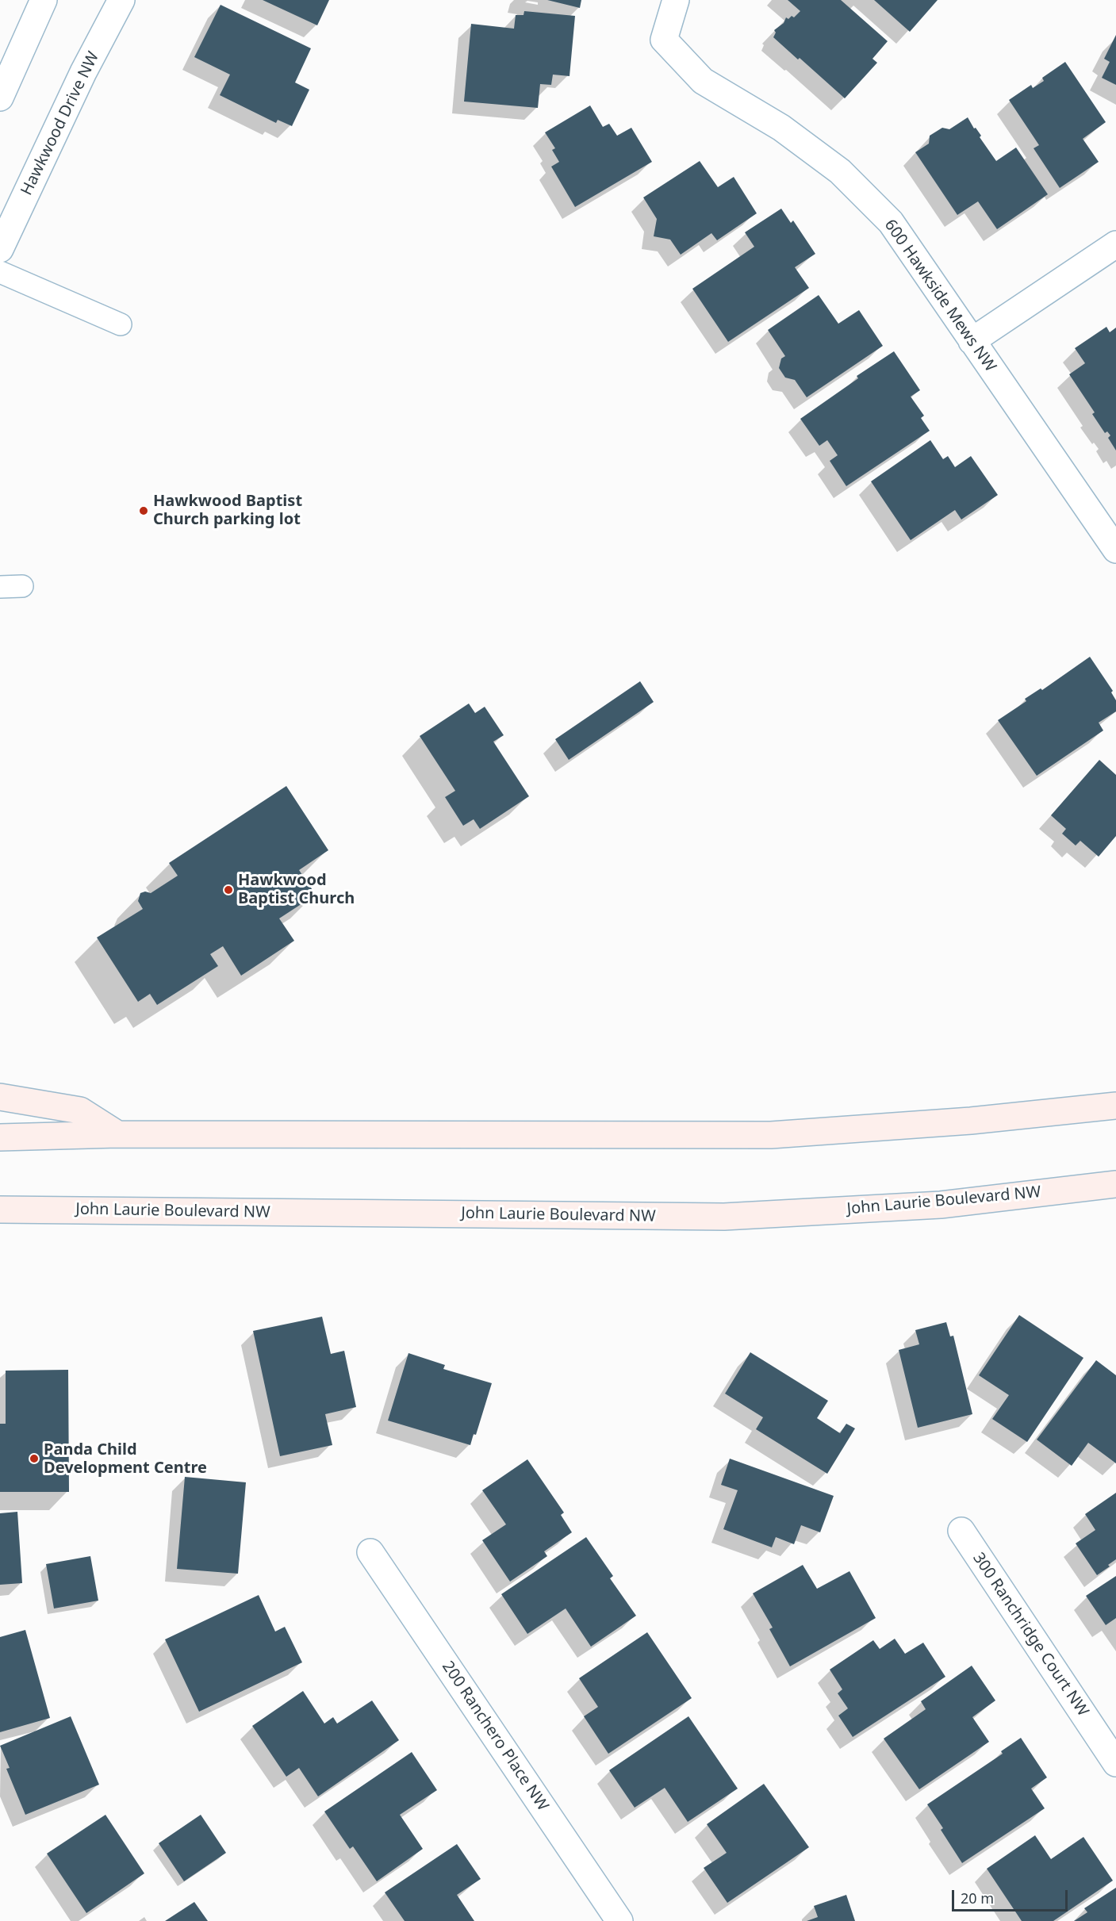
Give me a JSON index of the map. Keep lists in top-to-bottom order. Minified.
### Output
{"streets":{"main road":["John Laurie Boulevard NW"],"street":["Hawkwood Drive NW","600 Hawkside Mews NW","300 Ranchridge Court NW","200 Ranchero Place NW"]},"places":["Hawkwood Baptist Church parking lot","Hawkwood Baptist Church","Panda Child Development Centre"],"scale_bar":"20 m"}
